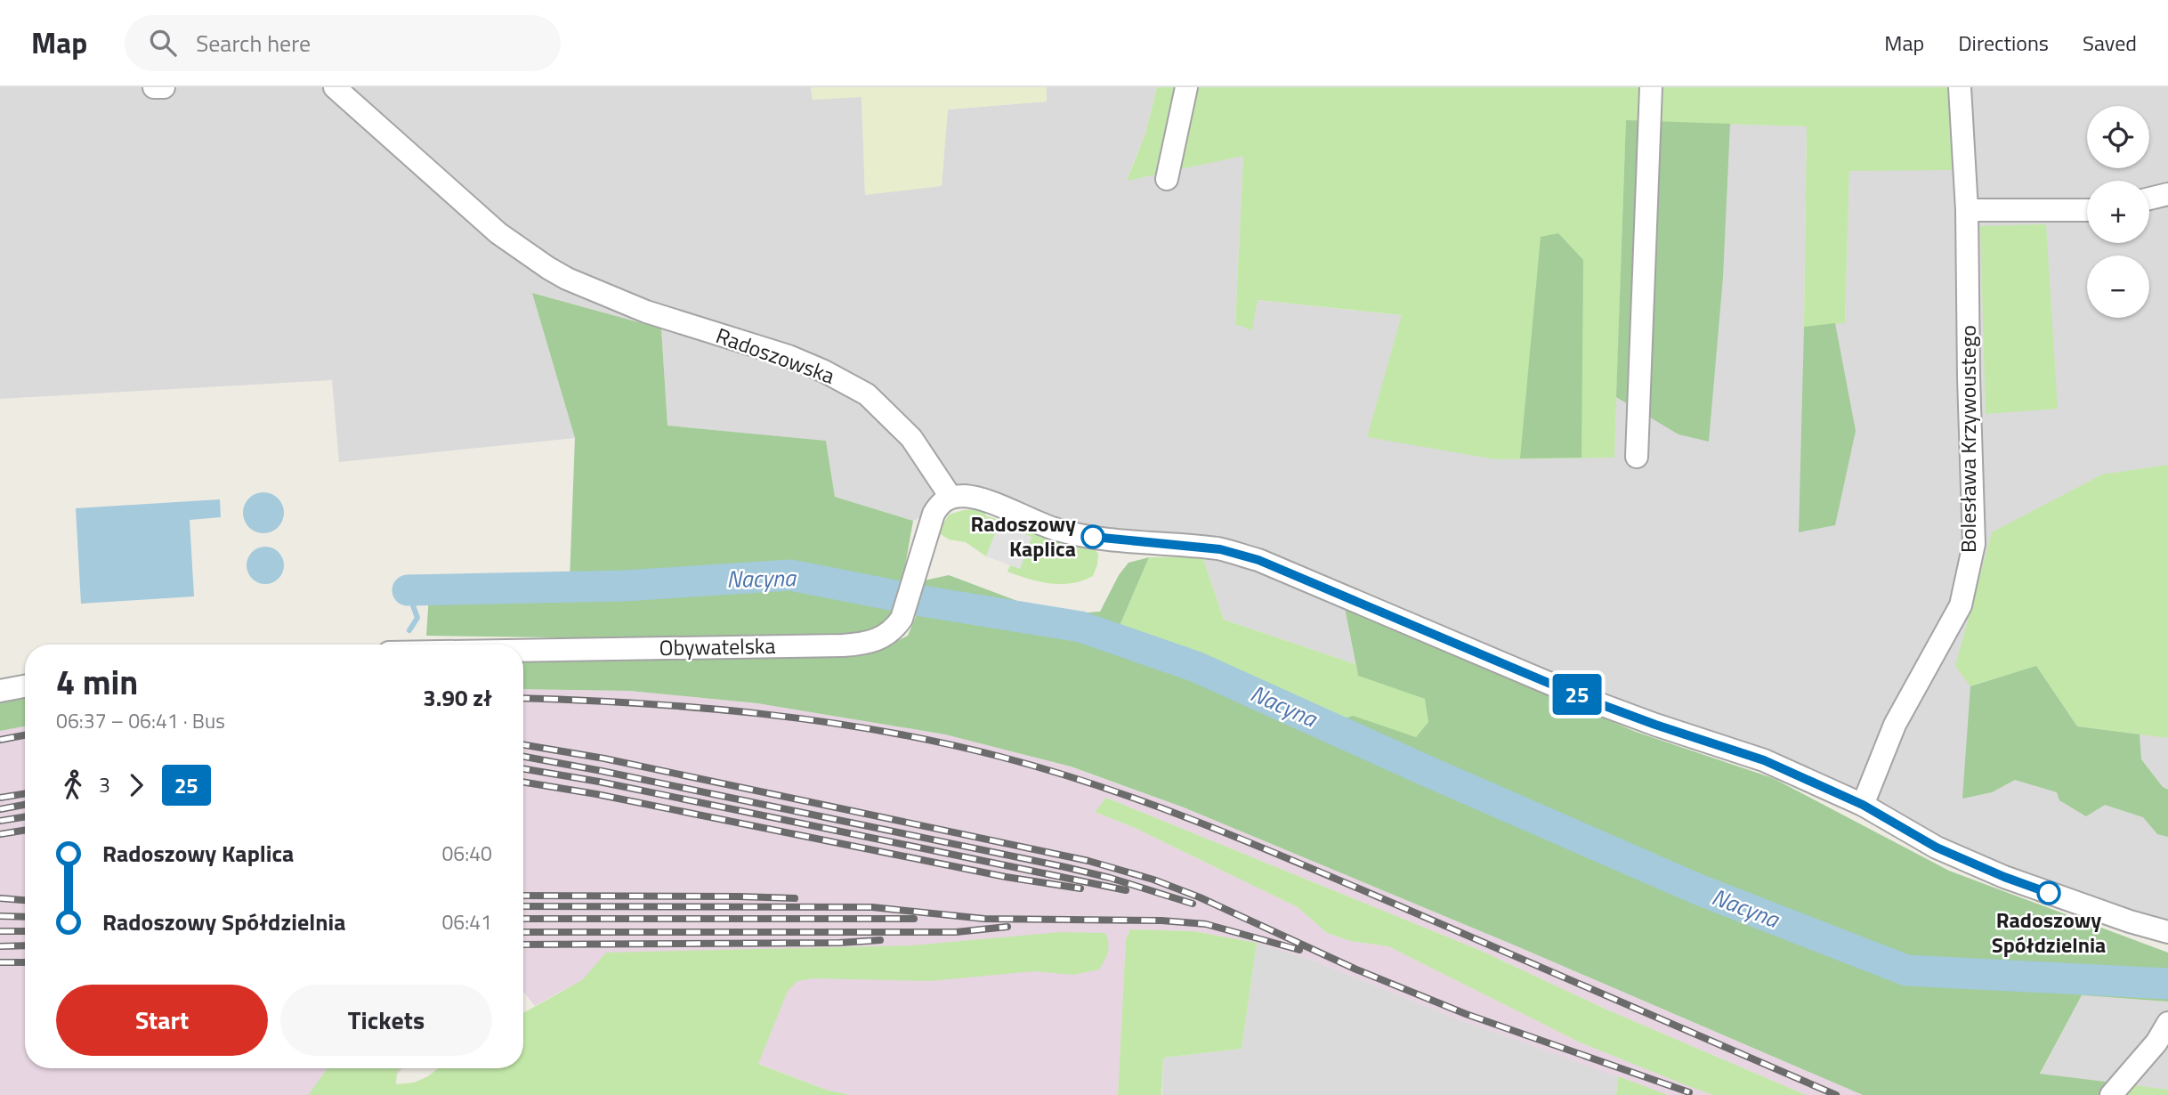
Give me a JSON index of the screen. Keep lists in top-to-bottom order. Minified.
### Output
{"streets":{"street":["Radoszowska","Bolesława Krzywoustego","Obywatelska"]},"crossings":[["Radoszowska","Obywatelska"]],"water":["Nacyna"],"places":["Radoszowy Kaplica","Radoszowy Spółdzielnia"],"lines":["bus line 25"],"page":{"header":"Map","search":"Search here","nav":["Map","Directions","Saved"],"on_map":"25","map_buttons":["+","−"],"heading":["4 min","06:37 – 06:41 · Bus","3.90 zł"],"legs":["3","25"],"list":[{"name":"Radoszowy Kaplica","value":"06:40"},{"name":"Radoszowy Spółdzielnia","value":"06:41"}],"buttons":["Start","Tickets"]}}
